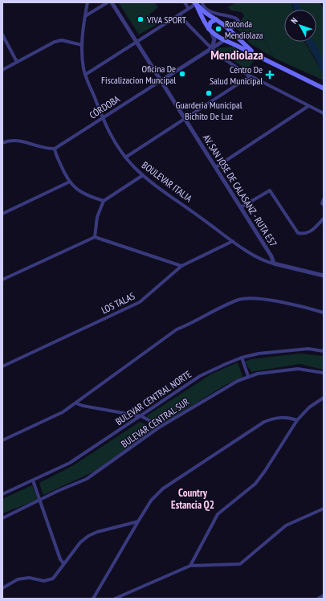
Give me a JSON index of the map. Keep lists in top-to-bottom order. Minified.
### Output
{"streets":{"street":["CÓRDOBA","BOULEVAR ITALIA","AV. SAN JOSE DE CALASANZ - RUTA E57","LOS TALAS","BULEVAR CENTRAL NORTE","BULEVAR CENTRAL SUR"]},"crossings":[["CÓRDOBA","BOULEVAR ITALIA"],["CÓRDOBA","AV. SAN JOSE DE CALASANZ - RUTA E57"],["BOULEVAR ITALIA","AV. SAN JOSE DE CALASANZ - RUTA E57"],["BOULEVAR ITALIA","LOS TALAS"]],"districts":["Mendiolaza","Country Estancia Q2"],"places":{"other":["VIVA SPORT","Rotonda Mendiolaza","Oficina De Fiscalizacion Muncipal","Guarderia Municipal Bichito De Luz"],"health":["Centro De Salud Municipal"]},"north":"top left"}
